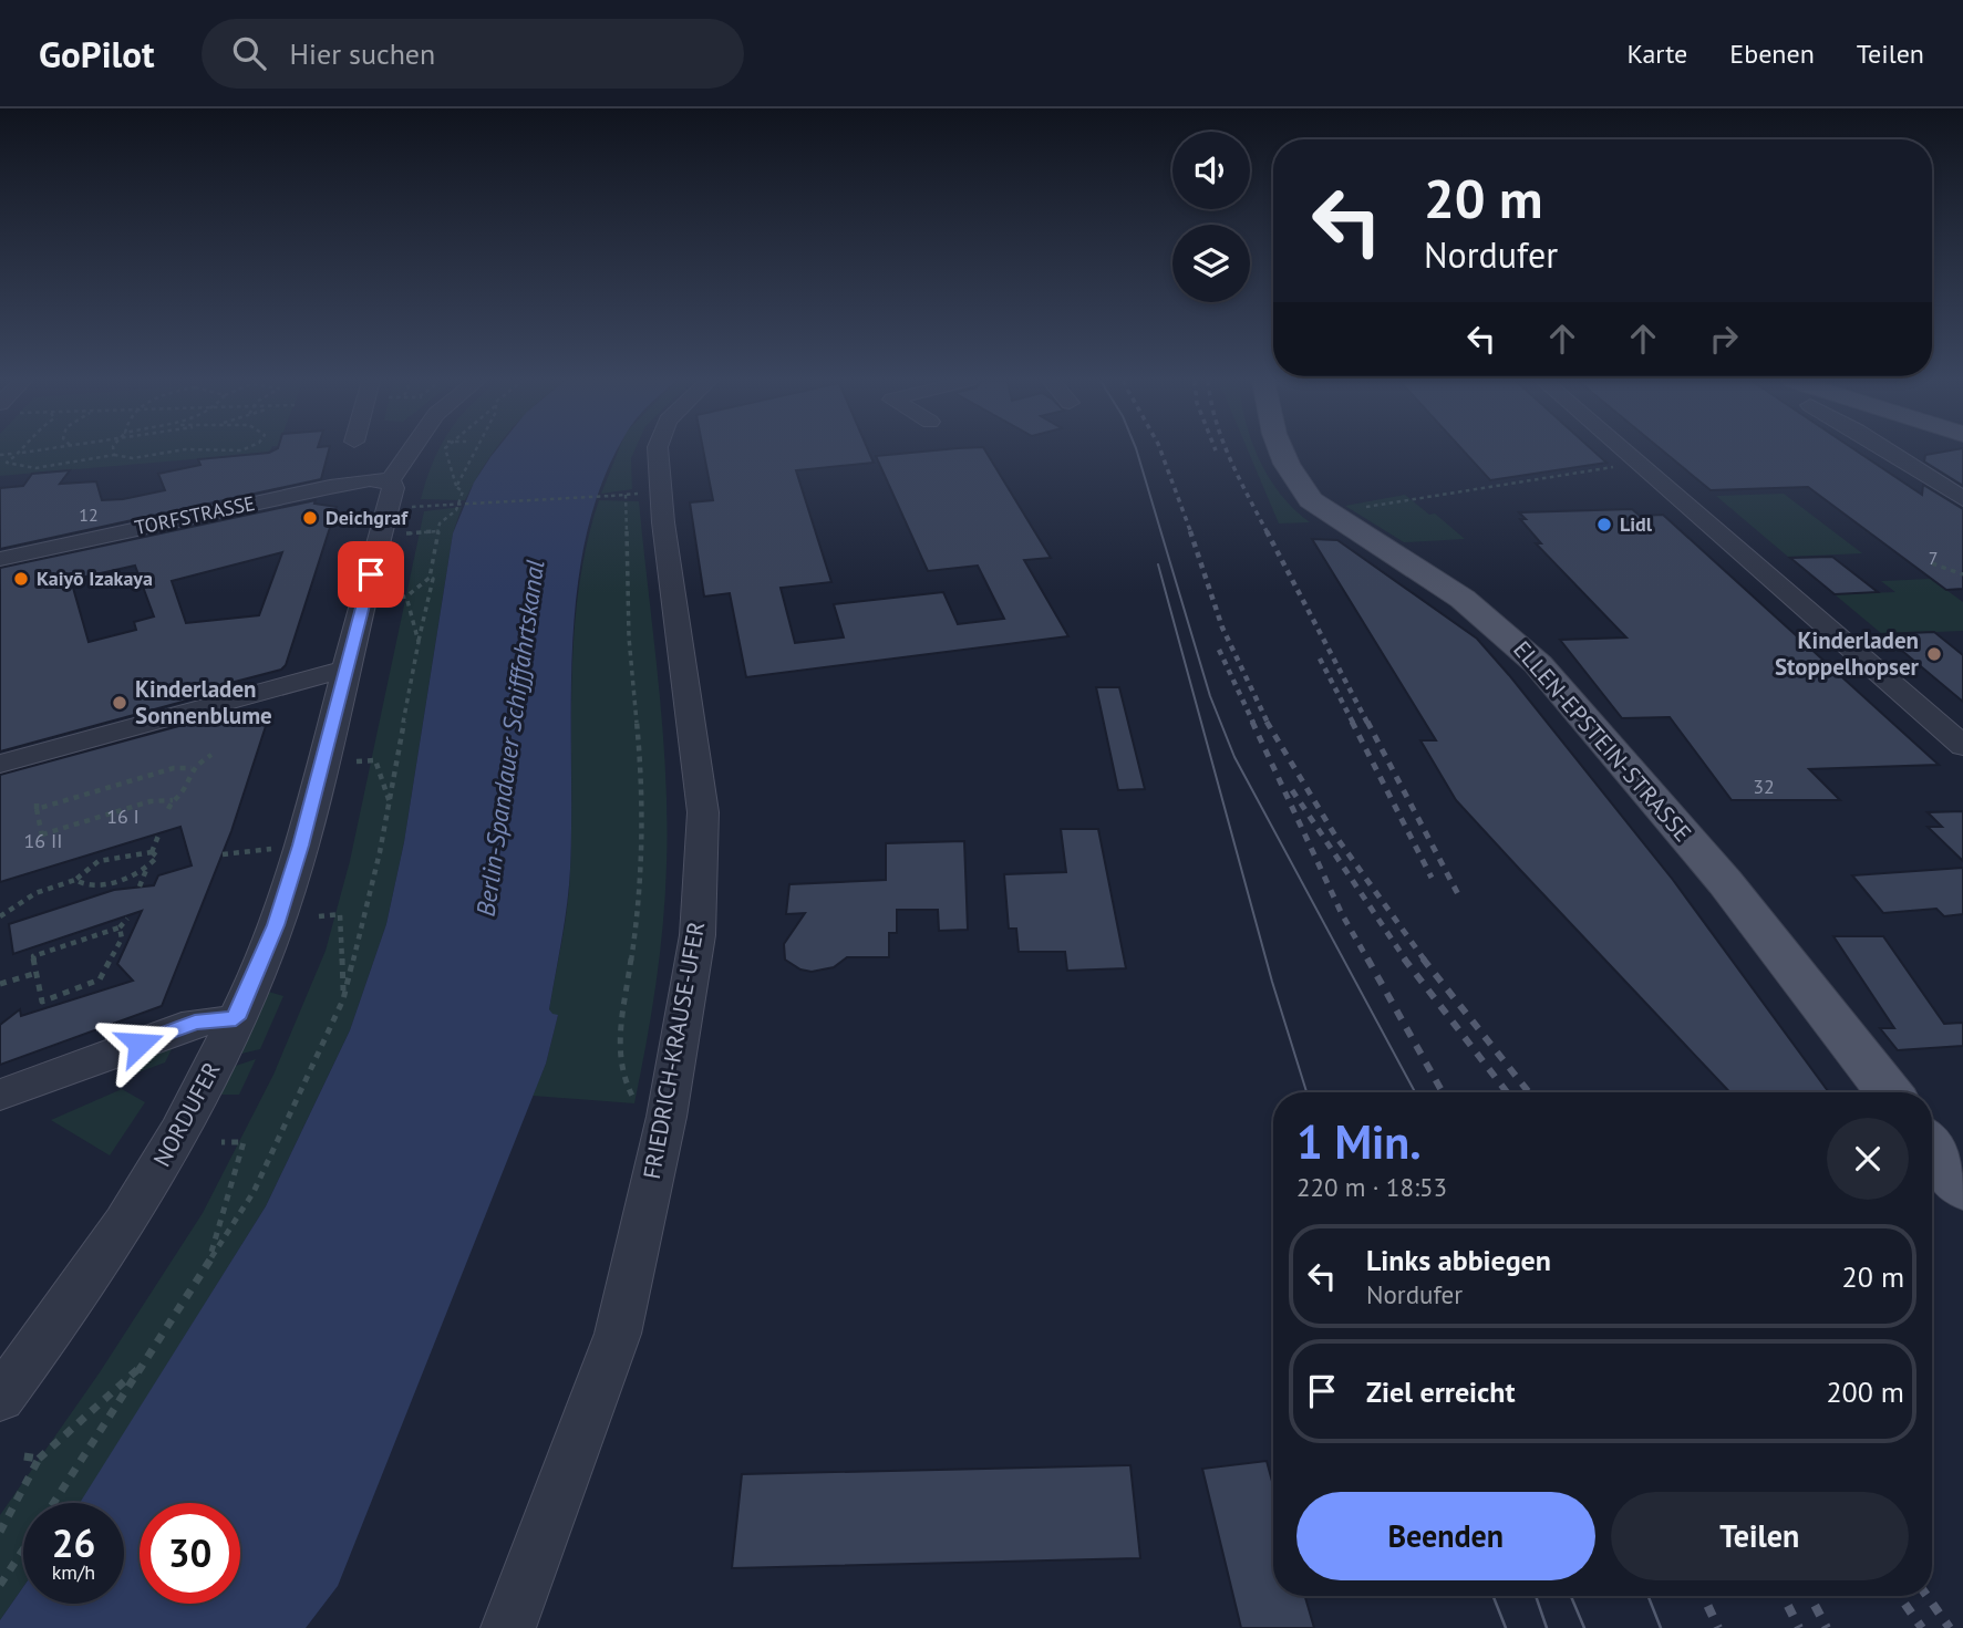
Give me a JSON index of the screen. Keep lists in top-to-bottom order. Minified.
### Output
{"streets":{"main road":["ELLEN-EPSTEIN-STRASSE"],"street":["TORFSTRASSE","FRIEDRICH-KRAUSE-UFER","NORDUFER"]},"crossings":[["TORFSTRASSE","NORDUFER"]],"water":["Berlin-Spandauer Schifffahrtskanal"],"places":["Deichgraf","Lidl","Kaiyō Izakaya","Kinderladen Stoppelhopser","Kinderladen Sonnenblume"],"house_numbers":["12","7","32","16 I","16 II"],"page":{"header":"GoPilot","search":"Hier suchen","nav":["Karte","Ebenen","Teilen"],"turn":["20 m","Nordufer"],"heading":["1 Min.","220 m · 18:53"],"list":[{"name":"Links abbiegen","note":"Nordufer","value":"20 m"},{"name":"Ziel erreicht","value":"200 m"}],"buttons":["Beenden","Teilen"],"speed":"26 km/h","limit":"30"}}
